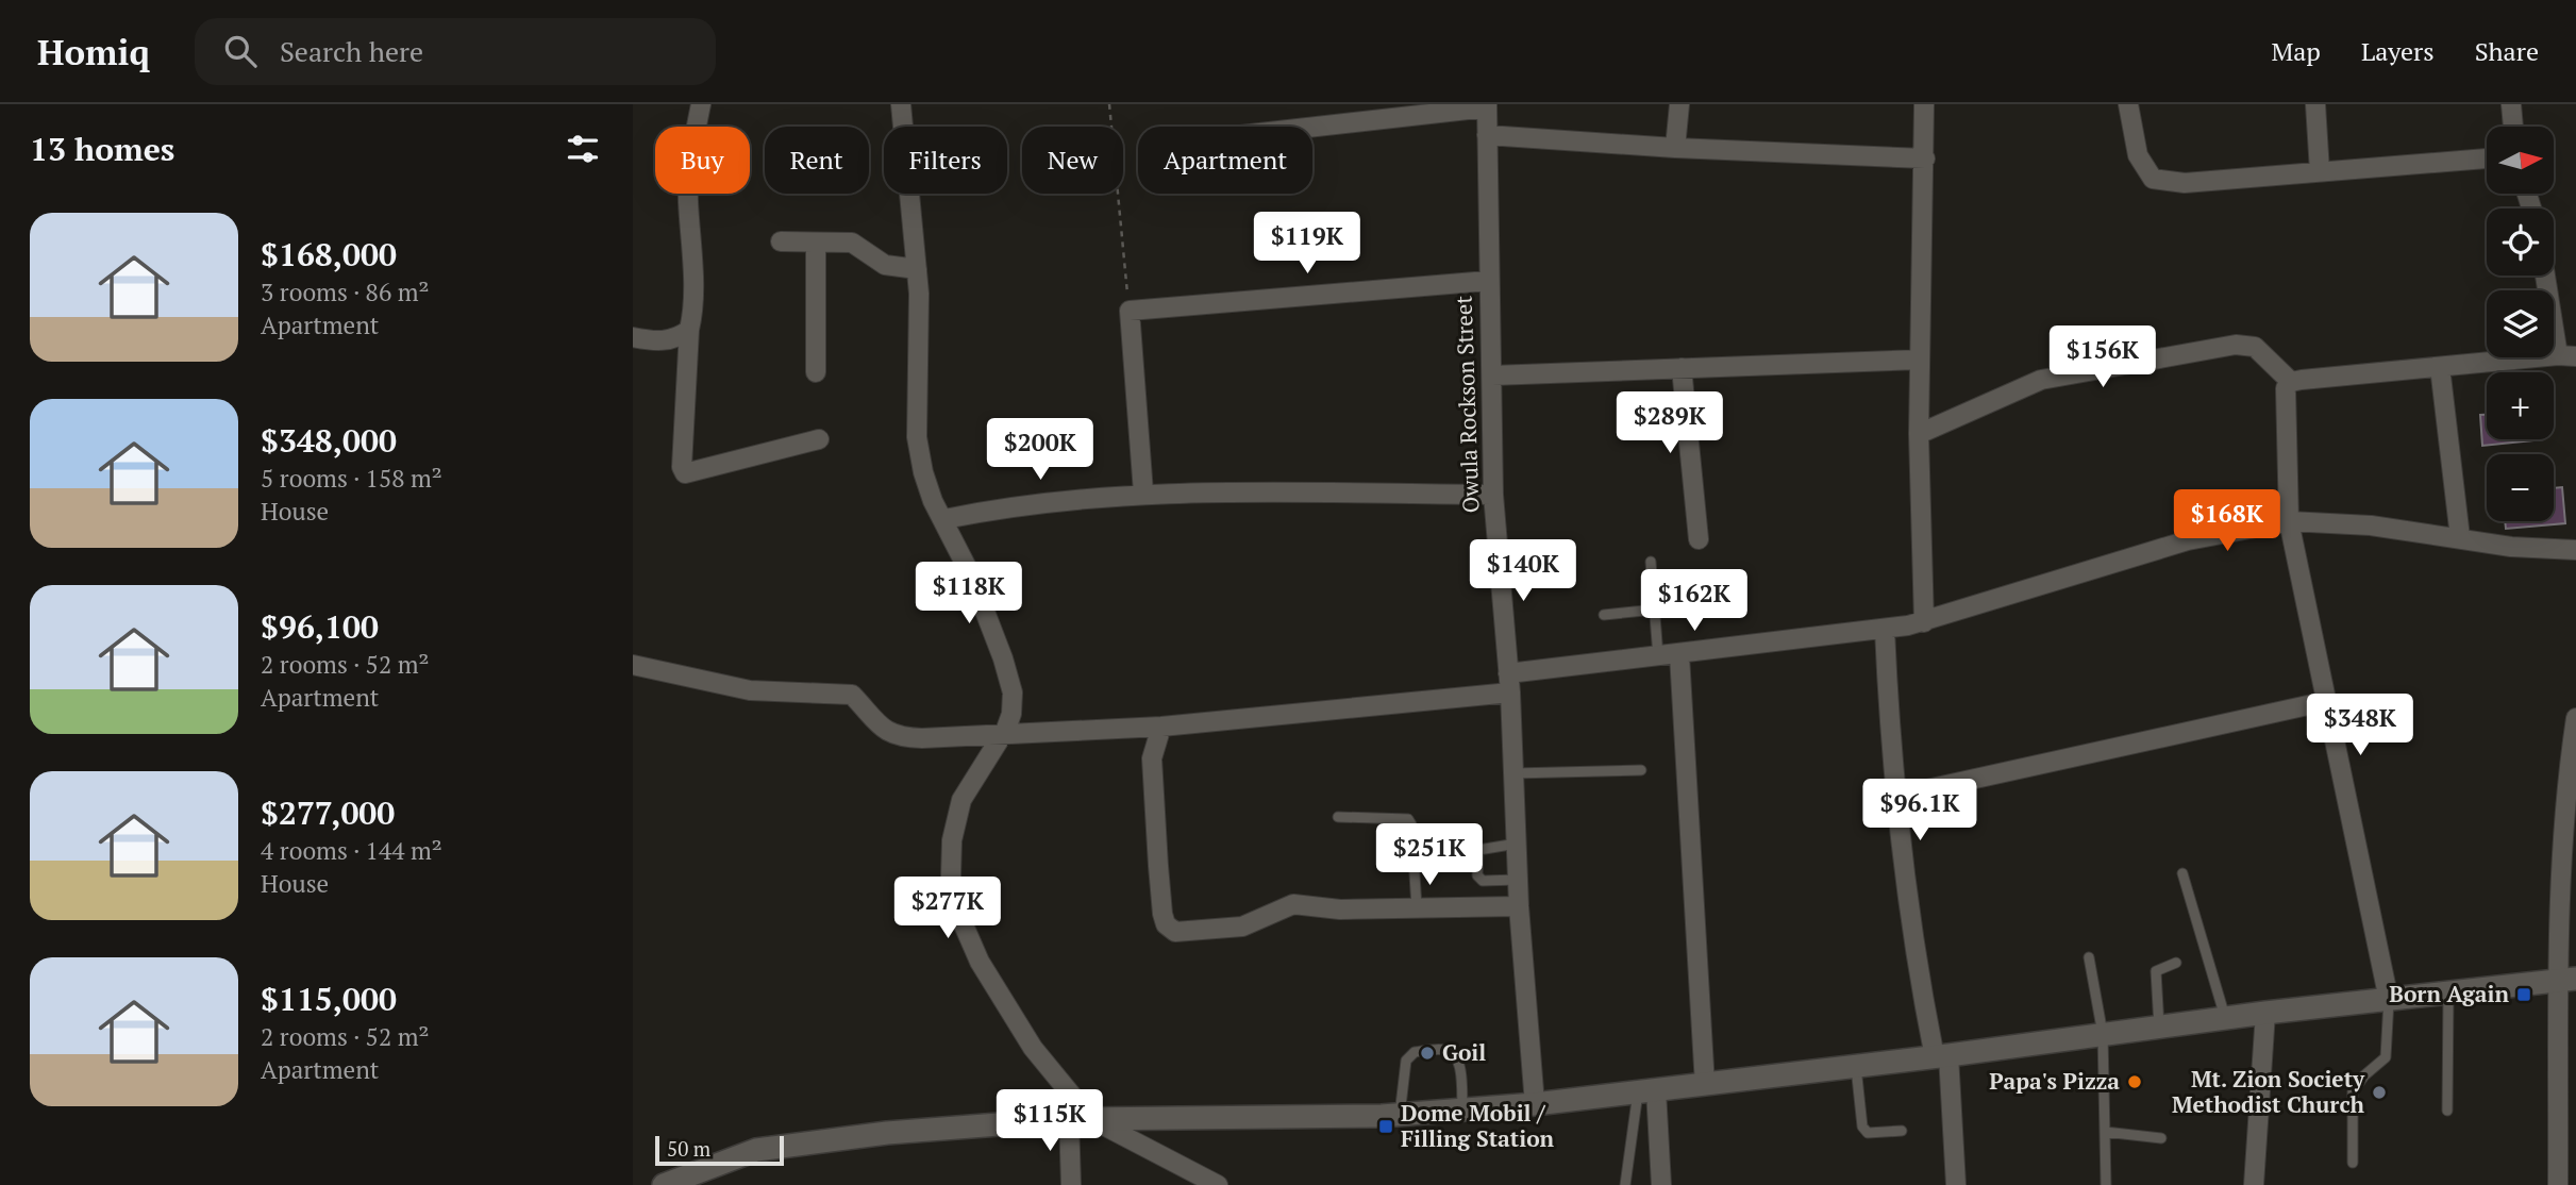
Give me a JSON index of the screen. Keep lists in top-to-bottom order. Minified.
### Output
{"streets":{"street":["Owula Rockson Street"]},"places":{"transit":["Born Again","Dome Mobil / Filling Station"],"other":["Goil","Papa's Pizza","Mt. Zion Society Methodist Church"]},"scale_bar":"50 m","north":"right","page":{"header":"Homiq","search":"Search here","nav":["Map","Layers","Share"],"heading":"13 homes","map_buttons":["+","−"],"chip":["Buy","Rent","Filters","New","Apartment"],"list":[{"name":"$168,000","note":"3 rooms · 86 m² · Apartment"},{"name":"$348,000","note":"5 rooms · 158 m² · House"},{"name":"$96,100","note":"2 rooms · 52 m² · Apartment"},{"name":"$277,000","note":"4 rooms · 144 m² · House"},{"name":"$115,000","note":"2 rooms · 52 m² · Apartment"}],"price":["$119K","$156K","$289K","$200K","$168K","$140K","$118K","$162K","$348K","$96.1K","$251K","$277K","$115K"],"scale":"50 m"}}
